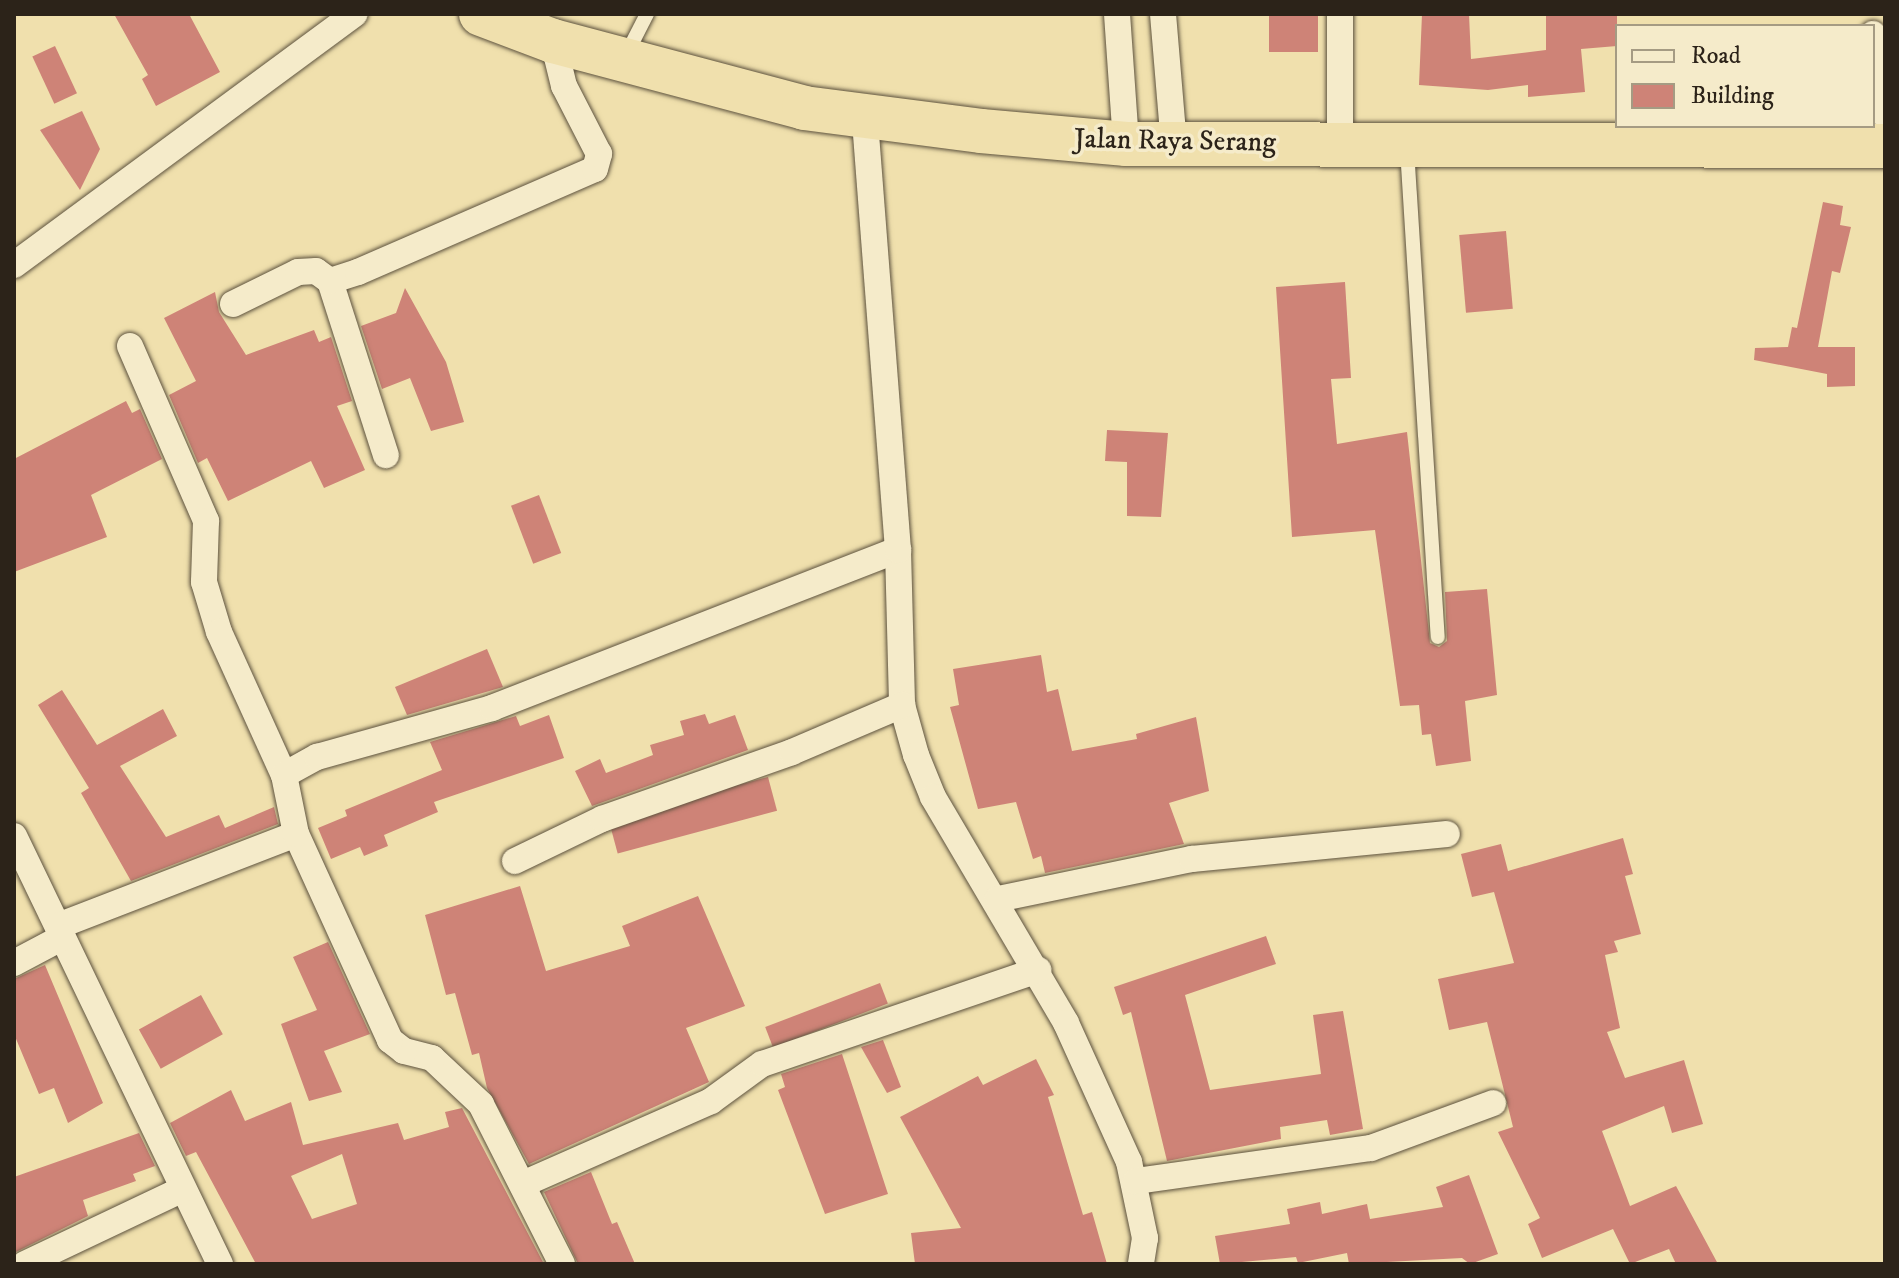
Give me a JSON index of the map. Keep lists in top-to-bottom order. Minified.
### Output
{"streets":{"highway":["Jalan Raya Serang"]},"legend":["Road","Building"]}
